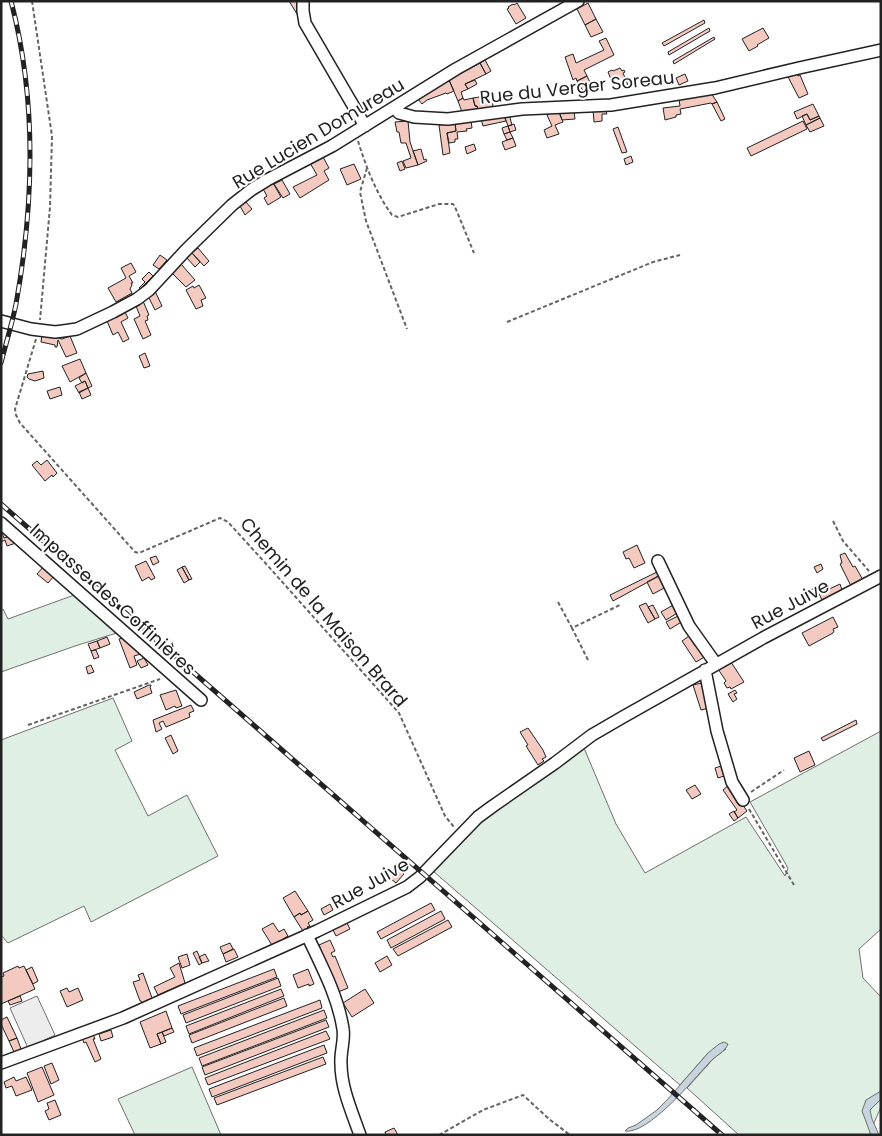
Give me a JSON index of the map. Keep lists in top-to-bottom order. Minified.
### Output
{"streets":{"street":["Rue du Verger Soreau","Rue Lucien Domureau","Impasse des Coffinières","Rue Juive"],"path":["Chemin de la Maison Brard"]},"crossings":[["Rue du Verger Soreau","Rue Lucien Domureau"],["Rue Lucien Domureau","Chemin de la Maison Brard"],["Rue Juive","Chemin de la Maison Brard"]]}
